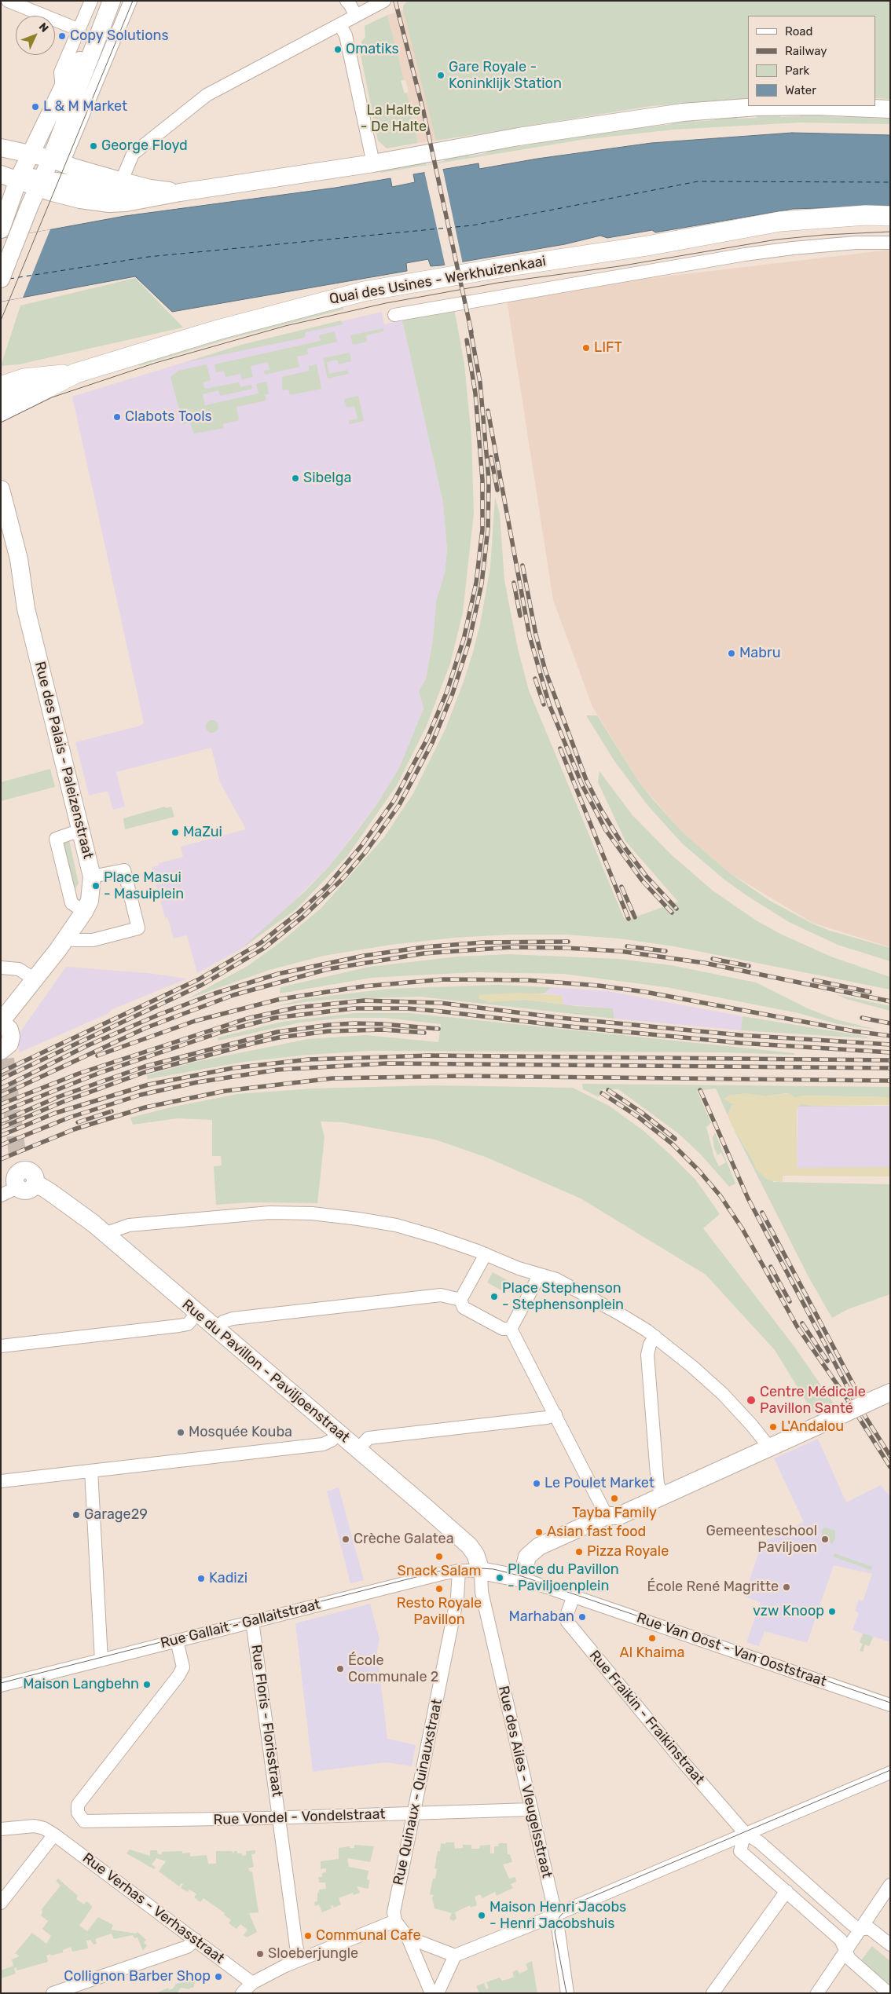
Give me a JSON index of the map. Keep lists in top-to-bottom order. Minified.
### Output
{"streets":{"main road":["Quai des Usines - Werkhuizenkaai","Rue des Palais - Paleizenstraat","Rue du Pavillon - Paviljoenstraat"],"street":["Rue Gallait - Gallaitstraat","Rue Van Oost - Van Ooststraat","Rue Fraikin - Fraikinstraat","Rue Floris - Florisstraat","Rue des Ailes - Vleugelsstraat","Rue Quinaux - Quinauxstraat","Rue Vondel - Vondelstraat","Rue Verhas - Verhasstraat"]},"crossings":[["Rue du Pavillon - Paviljoenstraat","Rue Gallait - Gallaitstraat"],["Rue du Pavillon - Paviljoenstraat","Rue des Ailes - Vleugelsstraat"],["Rue Gallait - Gallaitstraat","Rue Floris - Florisstraat"],["Rue Gallait - Gallaitstraat","Rue des Ailes - Vleugelsstraat"],["Rue Gallait - Gallaitstraat","Rue Quinaux - Quinauxstraat"],["Rue Gallait - Gallaitstraat","Rue Vondel - Vondelstraat"],["Rue Van Oost - Van Ooststraat","Rue Fraikin - Fraikinstraat"],["Rue Floris - Florisstraat","Rue Vondel - Vondelstraat"],["Rue des Ailes - Vleugelsstraat","Rue Vondel - Vondelstraat"],["Rue Quinaux - Quinauxstraat","Rue Vondel - Vondelstraat"]],"parks":["La Halte - De Halte"],"places":["Copy Solutions","Omatiks","Gare Royale - Koninklijk Station","L & M Market","George Floyd","LIFT","Clabots Tools","Sibelga","Mabru","MaZui","Place Masui - Masuiplein","Place Stephenson - Stephensonplein","Centre Médicale Pavillon Santé","L'Andalou","Mosquée Kouba","Le Poulet Market","Tayba Family","Garage29","Asian fast food","Crèche Galatea","Gemeenteschool Paviljoen","Pizza Royale","Snack Salam","Place du Pavillon - Paviljoenplein","Kadizi","École René Magritte","Resto Royale Pavillon","vzw Knoop","Marhaban","Al Khaima","École Communale 2","Maison Langbehn","Maison Henri Jacobs - Henri Jacobshuis","Communal Cafe","Sloeberjungle","Collignon Barber Shop"],"legend":["Road","Railway","Park","Water"],"north":"top right"}
